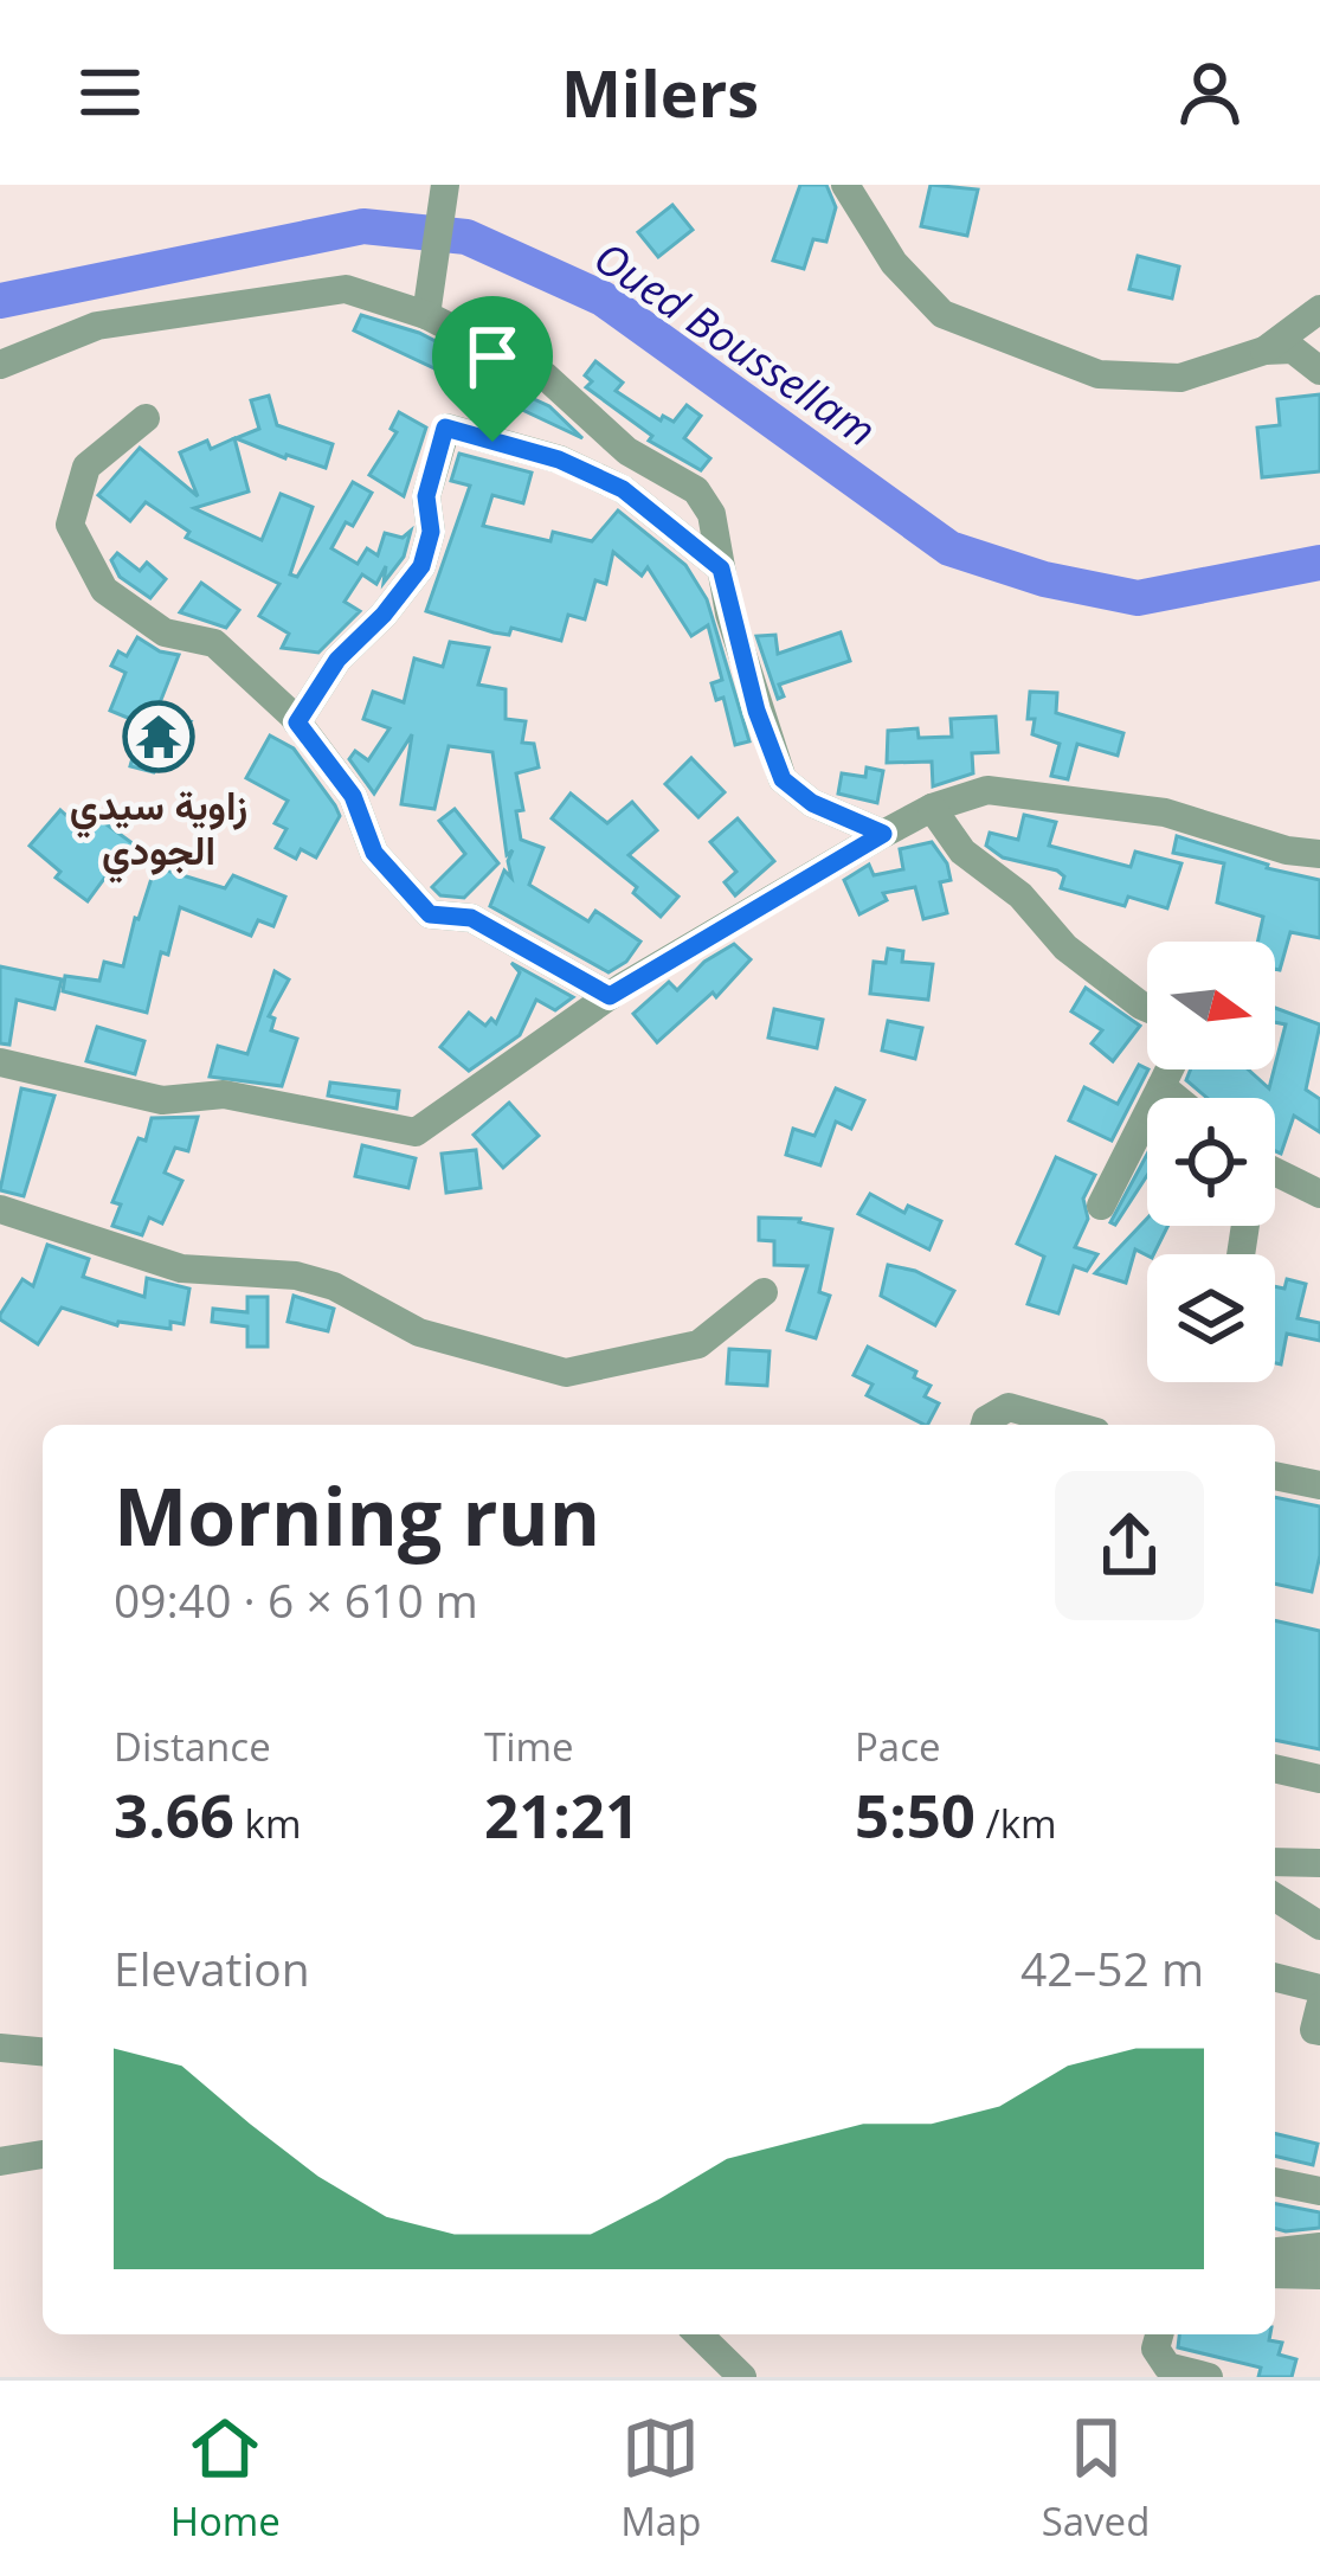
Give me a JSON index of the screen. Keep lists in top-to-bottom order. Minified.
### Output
{"water":["Oued Boussellam"],"places":{"temple":["زاوية سيدي الجودي"]},"north":"right","page":{"header":"Milers","heading":["Morning run","09:40 · 6 × 610 m"],"stats":[["Distance","3.66 km"],["Time","21:21"],["Pace","5:50 /km"]],"chart":["Elevation","42–52 m"],"tabs":["Home","Map","Saved"]}}
